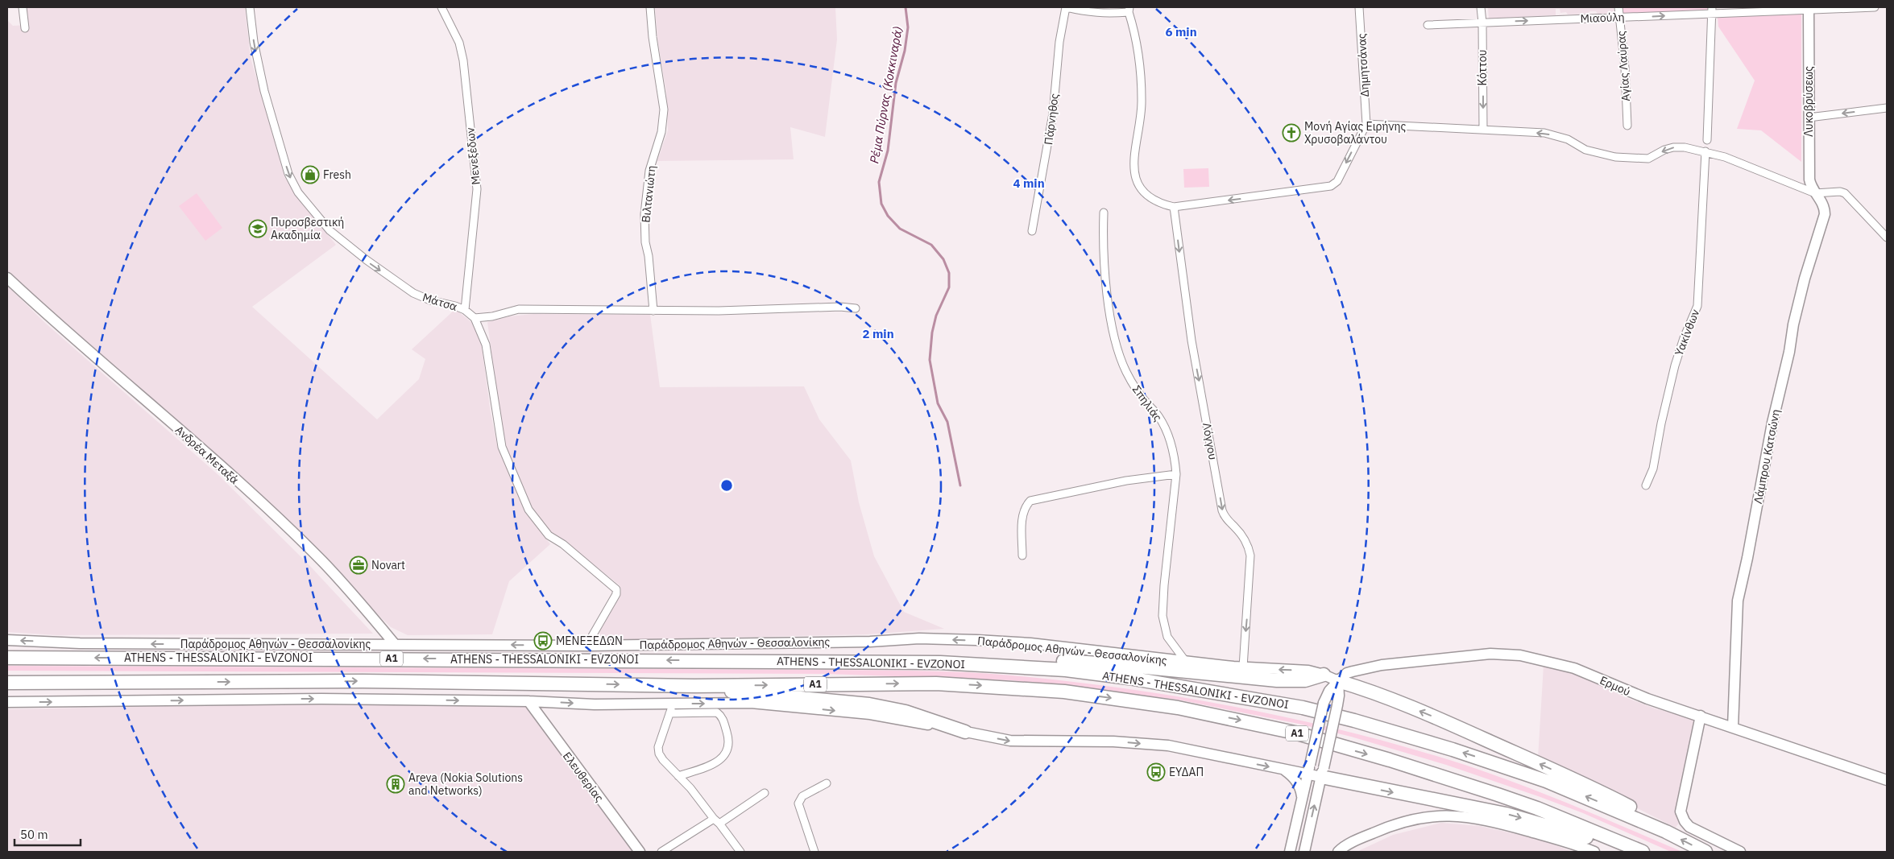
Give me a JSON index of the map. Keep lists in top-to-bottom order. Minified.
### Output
{"streets":{"highway":["ATHENS - THESSALONIKI - EVZONOI","Α1"],"street":["Μιαούλη","Δημητσάνας","Αγίας Λαύρας","Κόττου","Λυκοβρύσεως","Πάρνηθος","Μενεξέδων","Βιλτανιώτη","Μάτσα","Υακίνθων","Σπηλιάς","Λόγγου","Ανδρέα Μεταξά","Λάμπρου Κατσώνη","Παράδρομος Αθηνών - Θεσσαλονίκης","Ερμού","Ελευθερίας"]},"crossings":[["Μιαούλη","Αγίας Λαύρας"],["Μιαούλη","Κόττου"],["Μιαούλη","Λυκοβρύσεως"],["Λυκοβρύσεως","Λάμπρου Κατσώνη"],["Μενεξέδων","Μάτσα"],["Μάτσα","Παράδρομος Αθηνών - Θεσσαλονίκης"],["Σπηλιάς","Παράδρομος Αθηνών - Θεσσαλονίκης"],["Λόγγου","Παράδρομος Αθηνών - Θεσσαλονίκης"],["Ανδρέα Μεταξά","Παράδρομος Αθηνών - Θεσσαλονίκης"],["Λάμπρου Κατσώνη","Ερμού"],["Παράδρομος Αθηνών - Θεσσαλονίκης","Ερμού"]],"one_way":["Μιαούλη","Κόττου","Μάτσα","Λόγγου"],"water":["Ρέμα Πύρνας (Κοκκιναρά)"],"places":{"church":["Μονή Αγίας Ειρήνης Χρυσοβαλάντου"],"shop":["Fresh"],"school or university":["Πυροσβεστική Ακαδημία"],"office":["Novart"],"bus stop":["ΜΕΝΕΞΕΔΩΝ","ΕΥΔΑΠ"],"building":["Areva (Nokia Solutions and Networks)"]},"scale_bar":"50 m","rings":["6 min","4 min","2 min"]}
